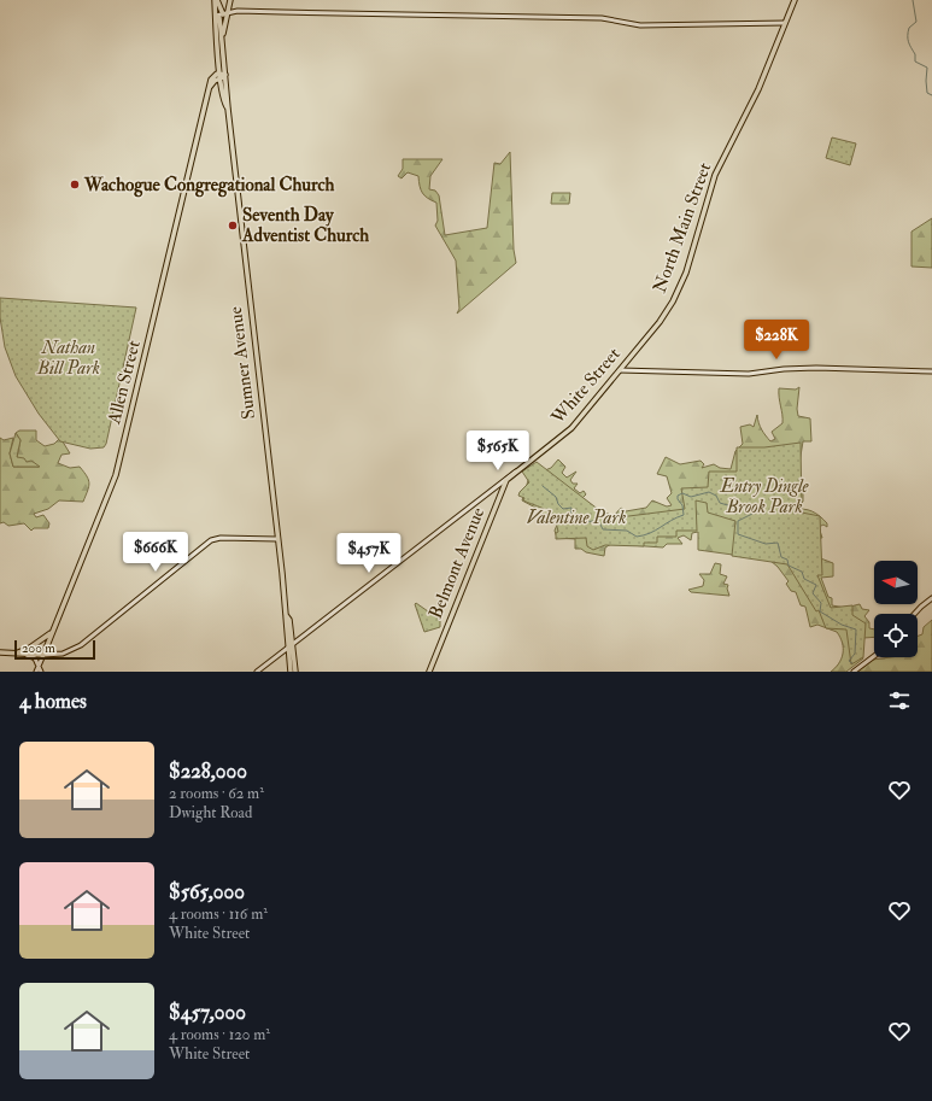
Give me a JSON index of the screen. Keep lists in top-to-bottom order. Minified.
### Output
{"streets":{"main road":["North Main Street","Sumner Avenue","Allen Street","White Street","Belmont Avenue"]},"crossings":[["North Main Street","White Street"],["Sumner Avenue","Allen Street"],["Sumner Avenue","White Street"],["White Street","Belmont Avenue"]],"parks":["Nathan Bill Park","Entry Dingle Brook Park","Valentine Park"],"places":["Wachogue Congregational Church","Seventh Day Adventist Church"],"scale_bar":"200 m","north":"left","page":{"price":["$228K","$565K","$666K","$457K"],"scale":"200 m","heading":"4 homes","list":[{"name":"$228,000","note":"2 rooms · 62 m² · Dwight Road"},{"name":"$565,000","note":"4 rooms · 116 m² · White Street"},{"name":"$457,000","note":"4 rooms · 120 m² · White Street"}]}}
